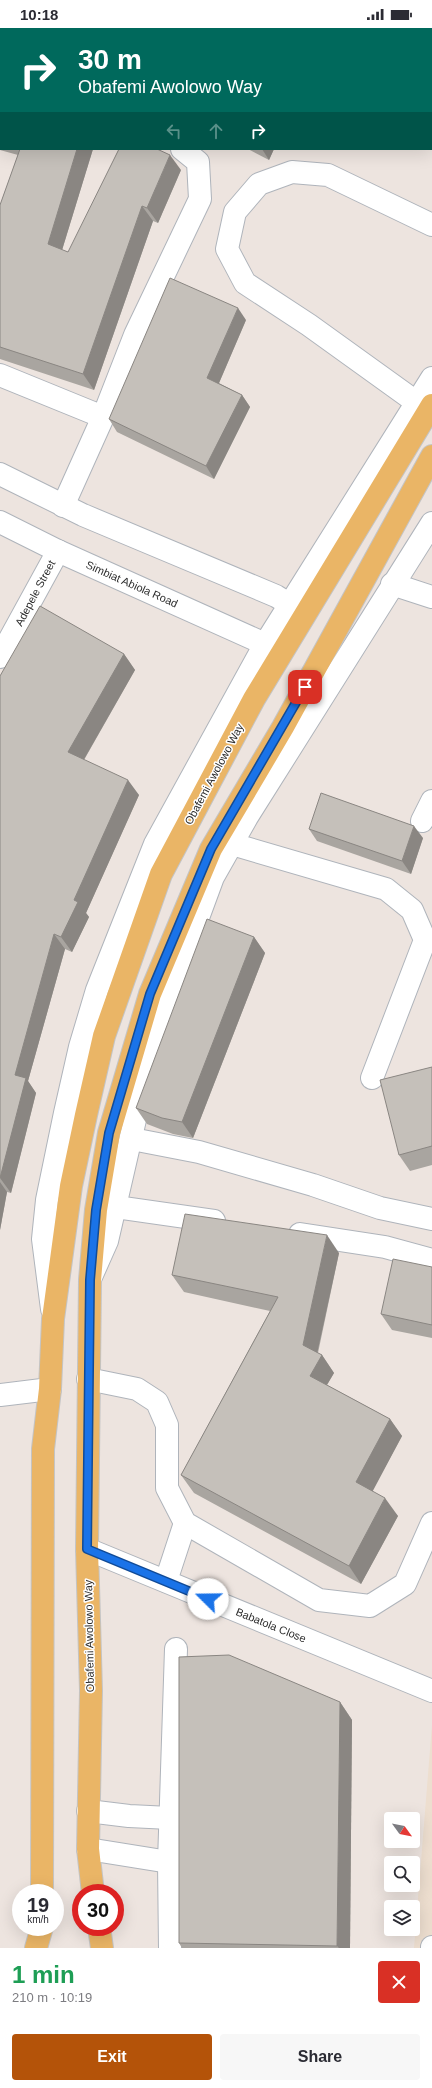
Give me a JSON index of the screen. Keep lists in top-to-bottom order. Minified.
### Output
{"streets":{"main road":["Obafemi Awolowo Way"],"street":["Simbiat Abiola Road","Adepele Street","Babatola Close"]},"crossings":[["Simbiat Abiola Road","Adepele Street"],["Obafemi Awolowo Way","Babatola Close"]],"north":"bottom right","page":{"status":"10:18","turn":["30 m","Obafemi Awolowo Way"],"speed":"19 km/h","limit":"30","heading":["1 min","210 m · 10:19"],"buttons":["Exit","Share"]}}
